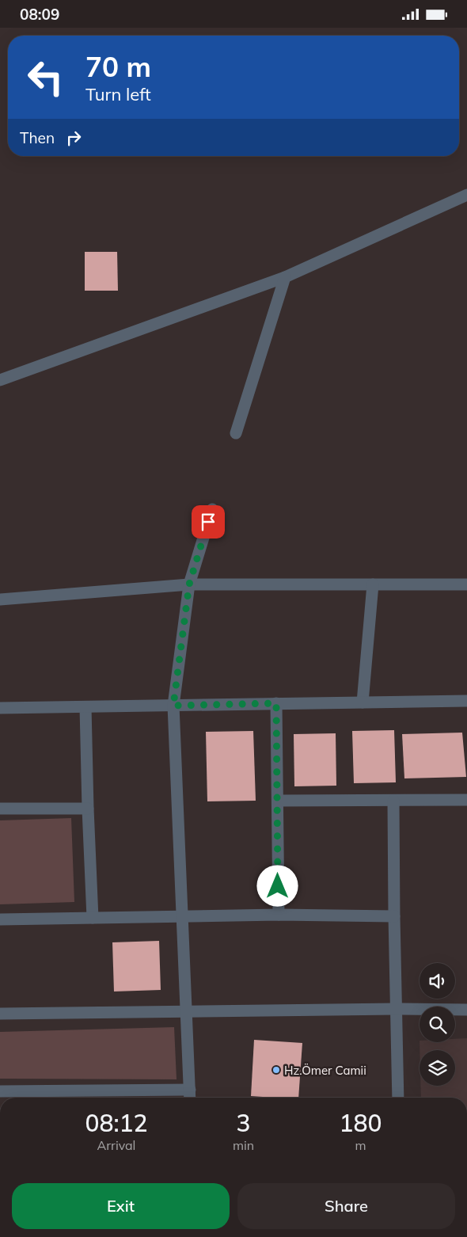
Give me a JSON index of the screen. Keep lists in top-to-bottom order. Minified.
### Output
{"places":["Hz.Ömer Camii"],"page":{"status":"08:09","turn":["70 m","Turn left"],"then":"Then","eta":["08:12","Arrival","3","min","180","m"],"buttons":["Exit","Share"]}}
